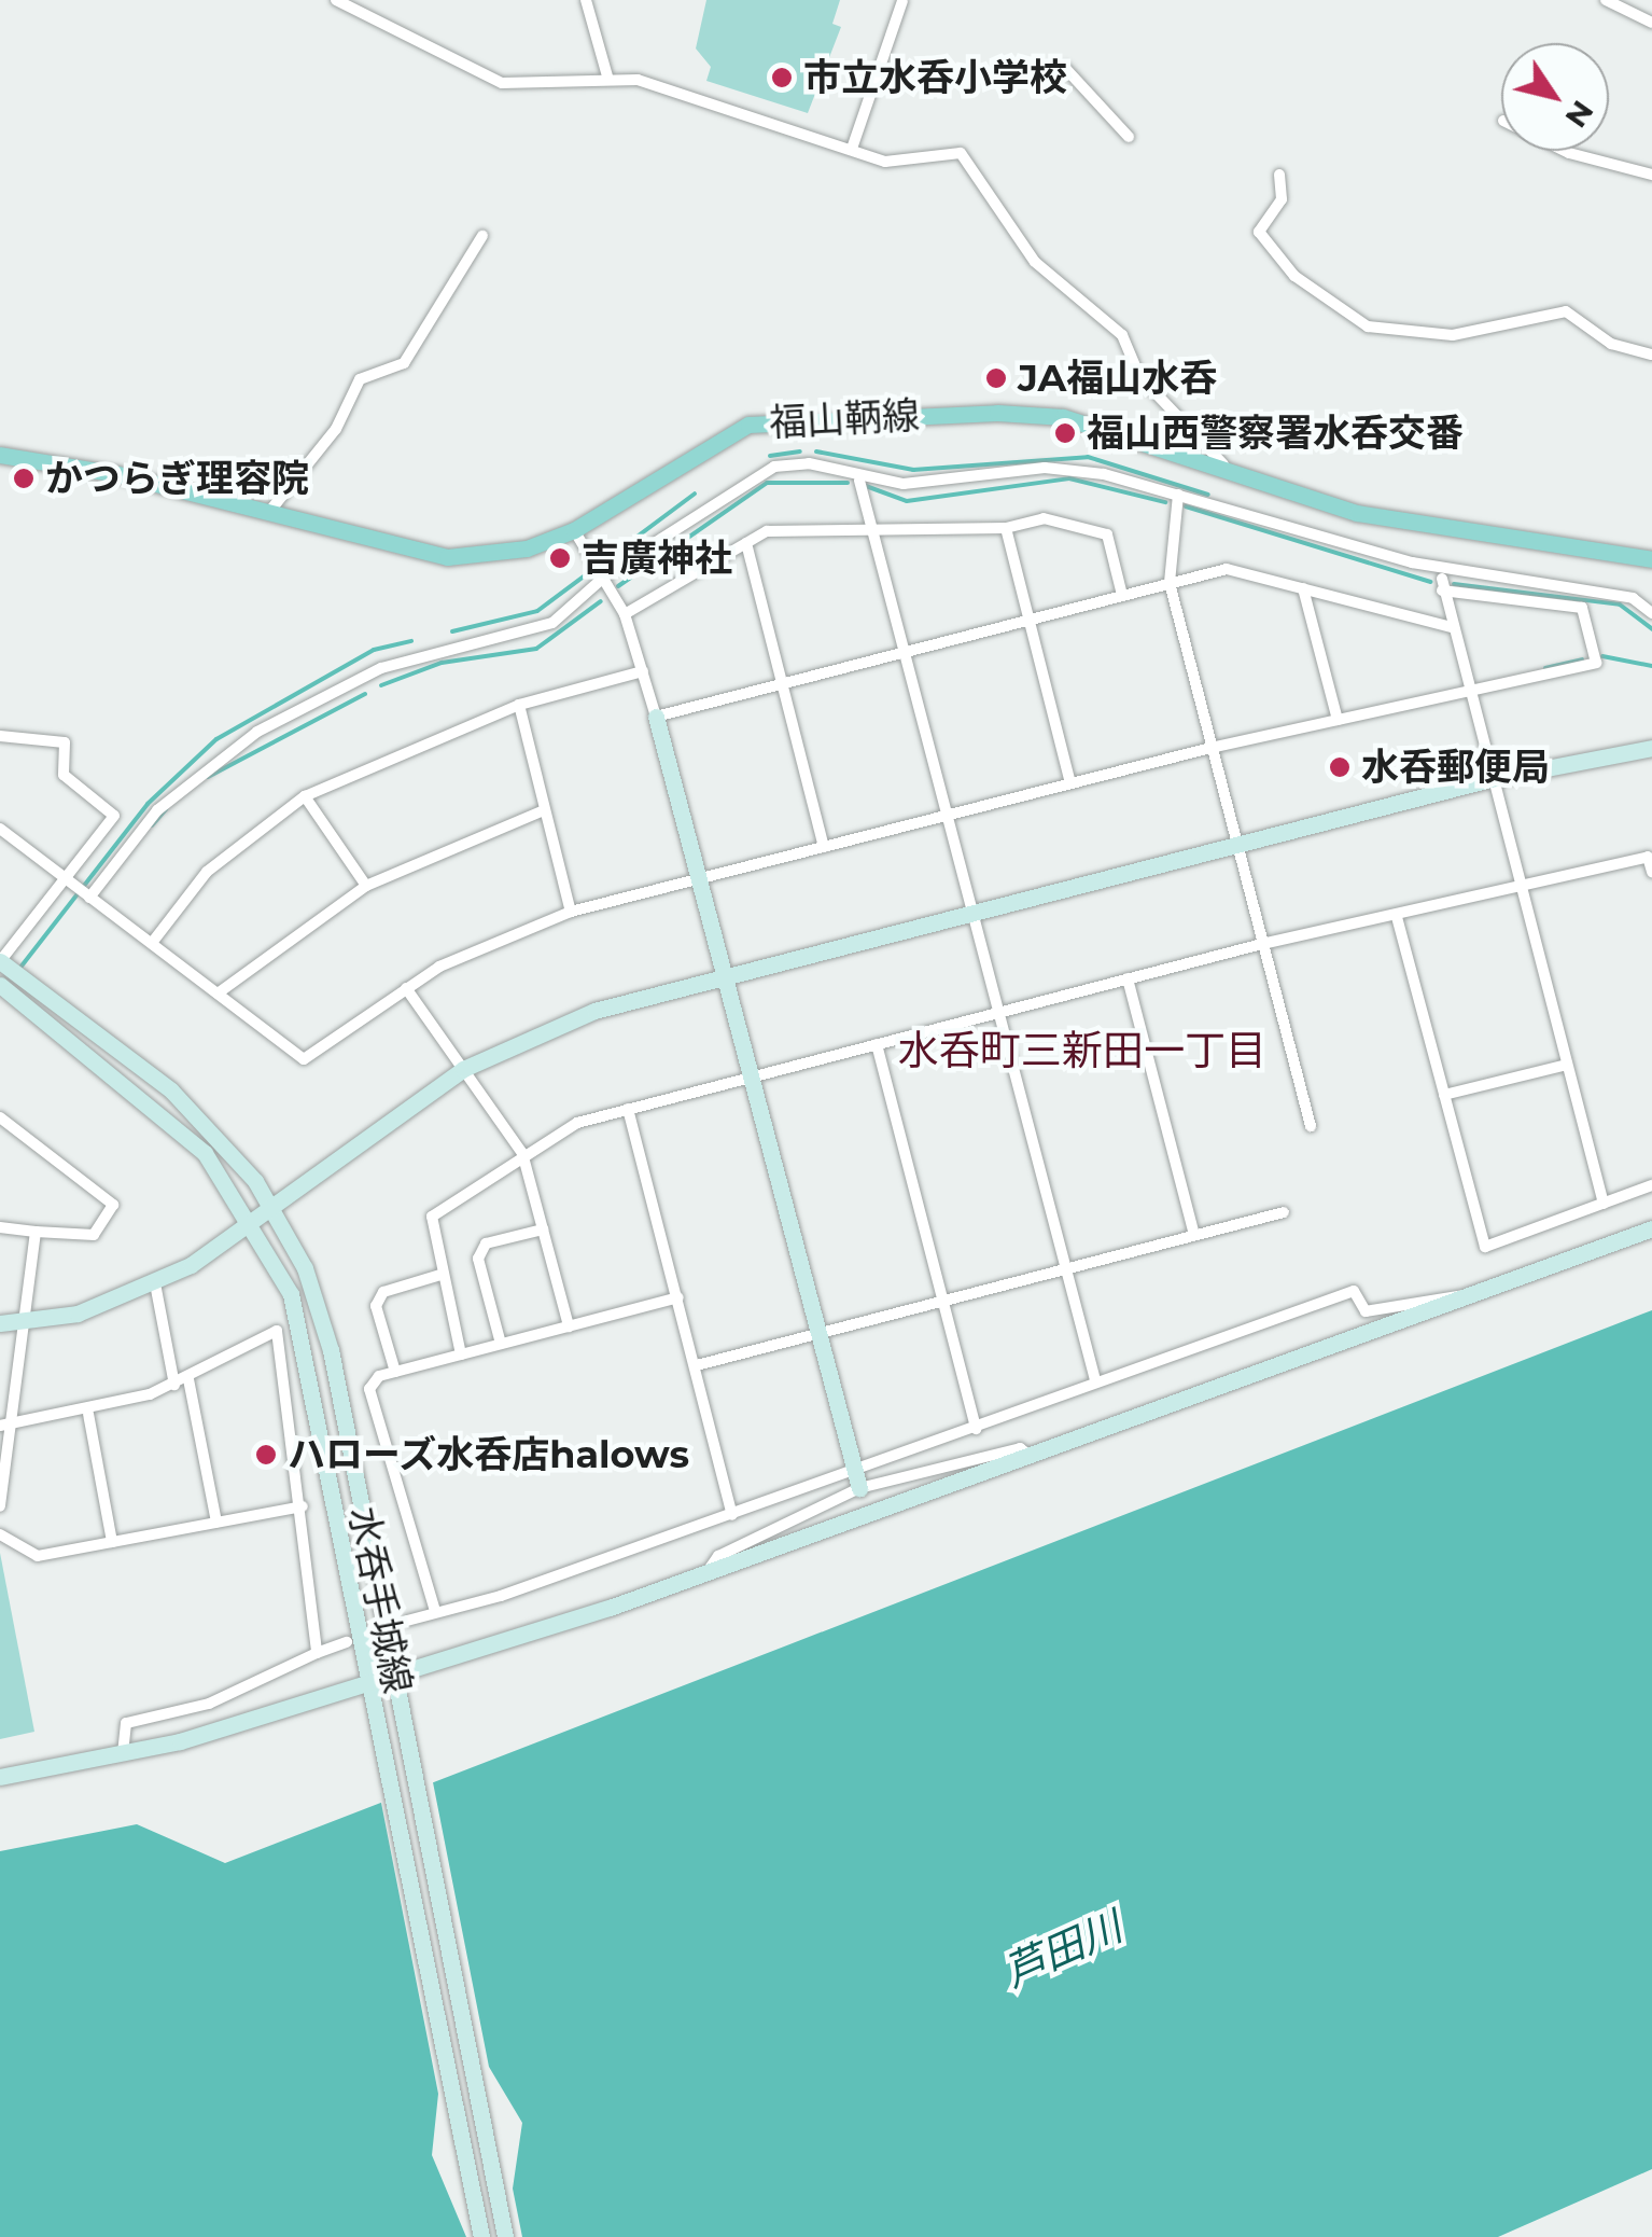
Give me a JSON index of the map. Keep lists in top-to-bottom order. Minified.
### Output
{"streets":{"main road":["福山鞆線"],"street":["水呑手城線"]},"districts":["水呑町三新田一丁目"],"water":["芦田川"],"places":["市立水呑小学校","JA福山水呑","福山西警察署水呑交番","かつらぎ理容院","吉廣神社","水呑郵便局","ハローズ水呑店halows"],"north":"bottom right"}
